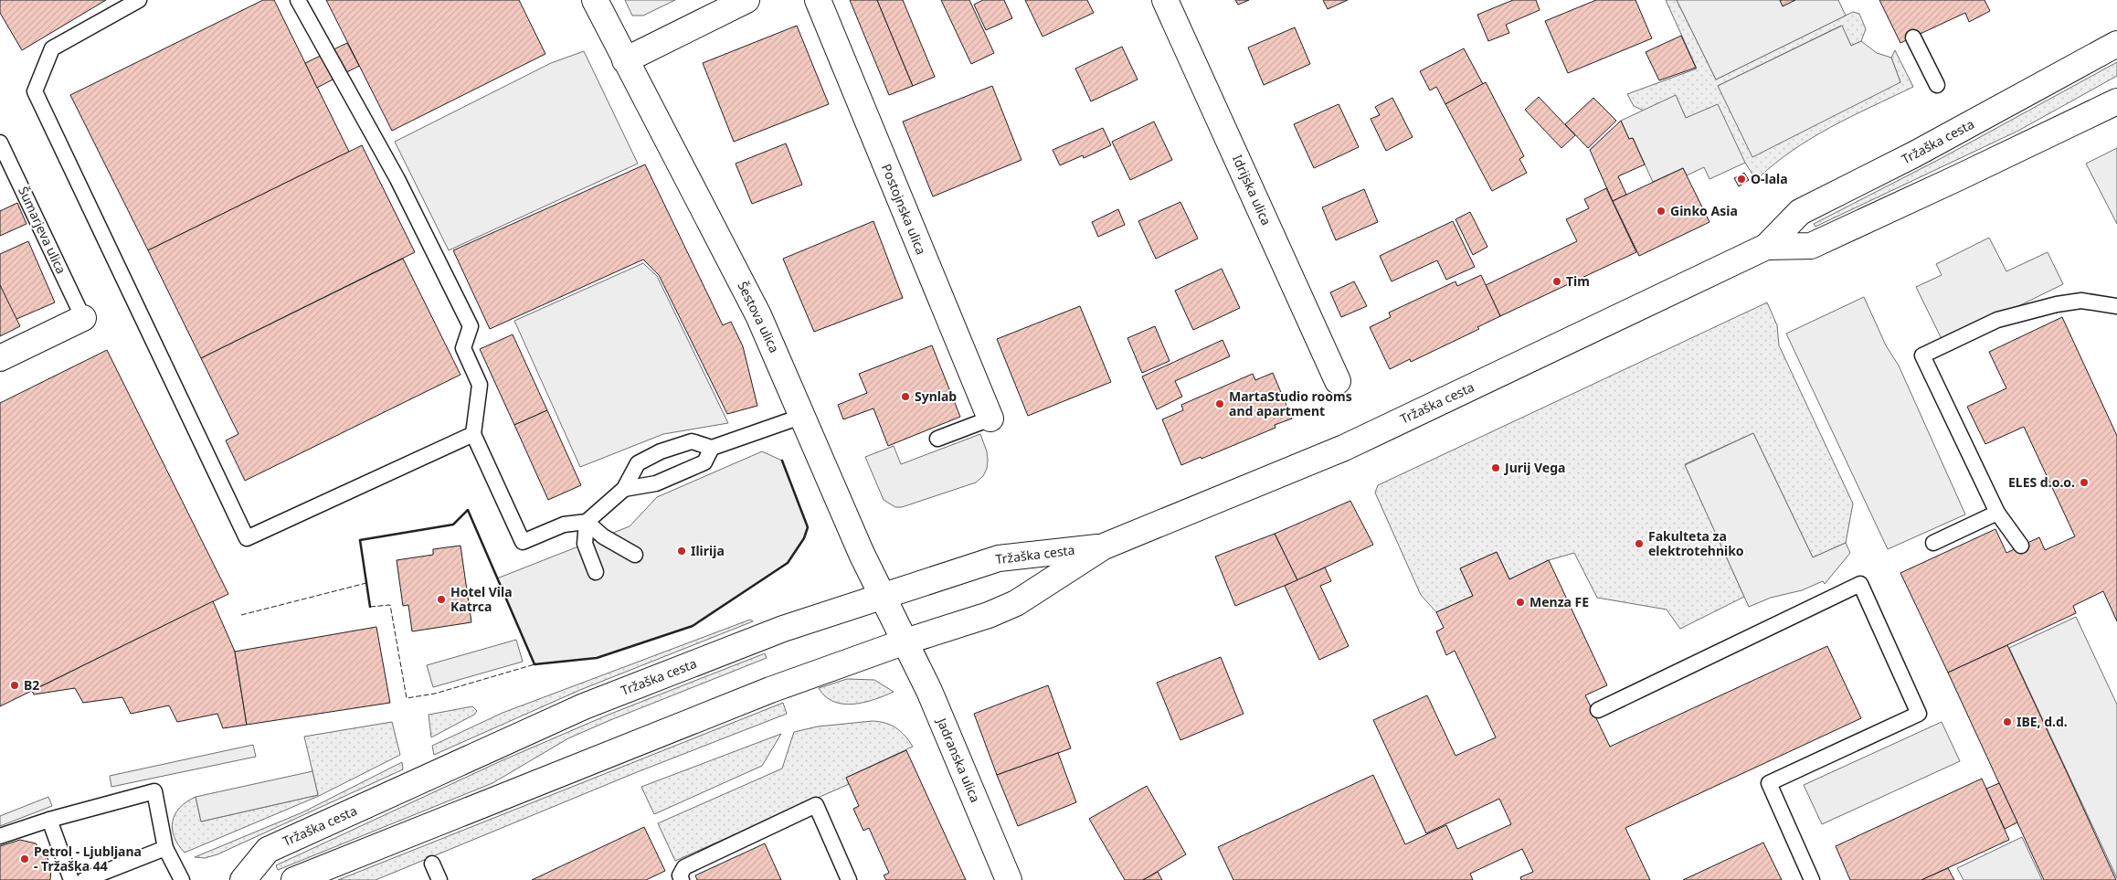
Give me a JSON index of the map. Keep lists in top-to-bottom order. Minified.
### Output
{"streets":{"main road":["Tržaška cesta","Idrijska ulica","Postojnska ulica","Šestova ulica","Jadranska ulica"],"lane":["Šumarjeva ulica"]},"crossings":[["Tržaška cesta","Šestova ulica"],["Tržaška cesta","Jadranska ulica"],["Šestova ulica","Jadranska ulica"]],"places":["O-lala","Ginko Asia","Tim","Synlab","MartaStudio rooms and apartment","Jurij Vega","ELES d.o.o.","Fakulteta za elektrotehniko","Ilirija","Hotel Vila Katrca","Menza FE","B2","IBE, d.d.","Petrol - Ljubljana - Tržaška 44"]}
